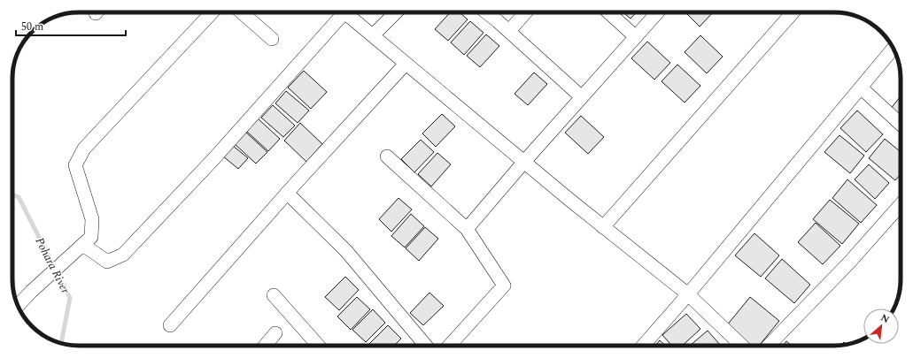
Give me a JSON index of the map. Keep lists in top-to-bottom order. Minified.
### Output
{"water":["Pohara River"],"scale_bar":"50 m","north":"top right"}
